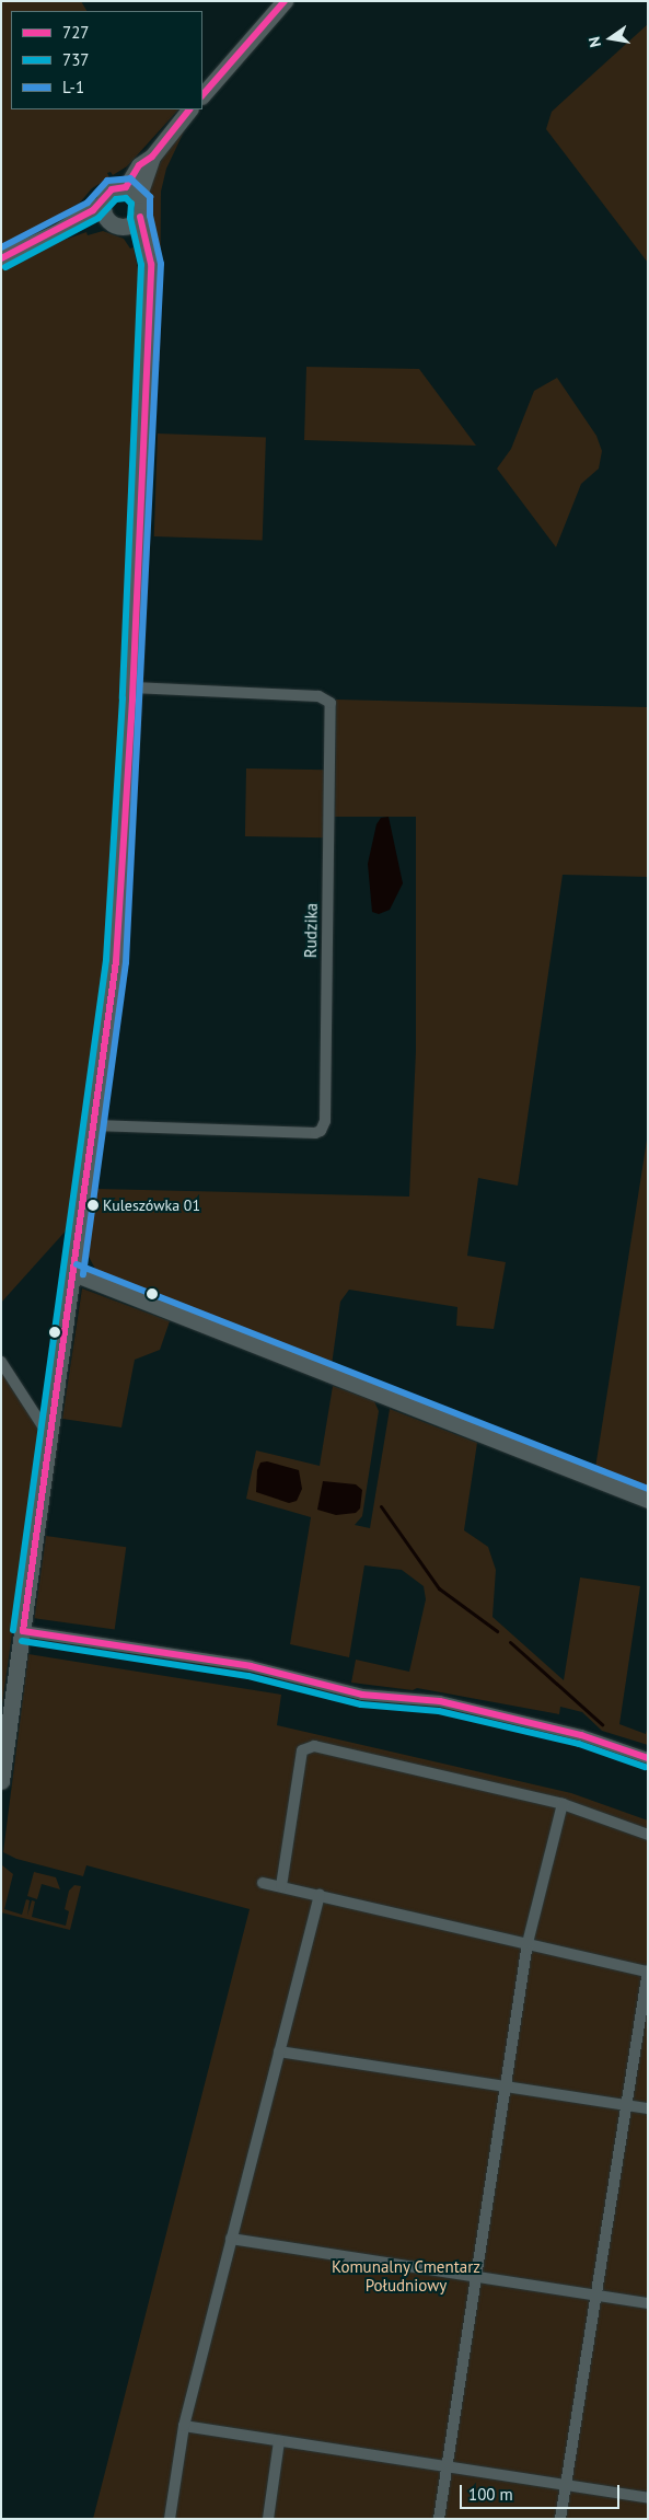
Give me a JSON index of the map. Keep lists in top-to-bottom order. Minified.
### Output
{"streets":{"street":["Rudzika"]},"parks":["Komunalny Cmentarz Południowy"],"places":["Kuleszówka 01"],"lines":["transit line 727","transit line L-1","transit line 737"],"legend":["727","737","L-1"],"scale_bar":"100 m","north":"left"}
